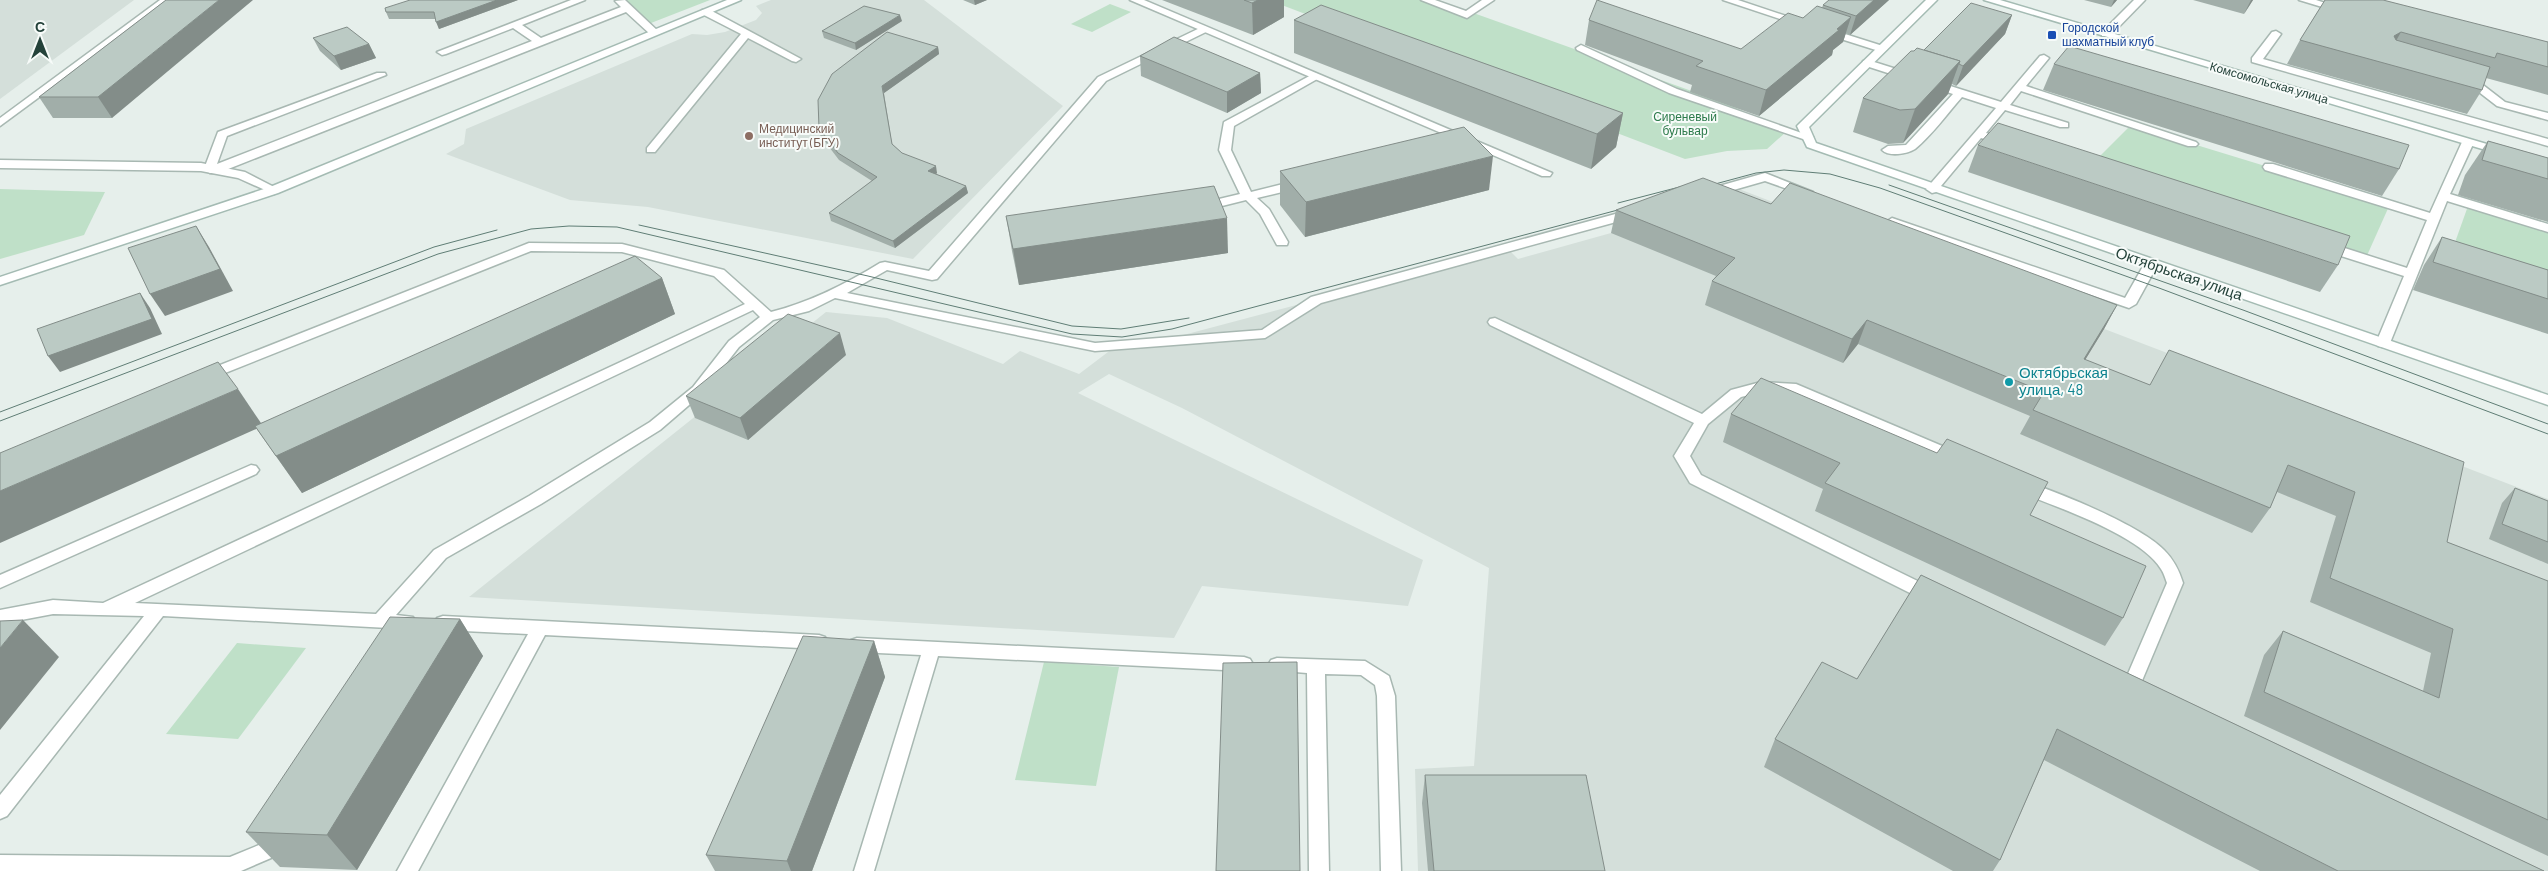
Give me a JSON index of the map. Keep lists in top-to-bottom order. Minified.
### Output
{"streets":{"street":["Комсомольская улица","Октябрьская улица"]},"parks":["Сиреневый бульвар"],"places":{"transit":["Городской шахматный клуб"],"other":["Медицинский институт (БГУ)","Октябрьская улица, 48"]},"north":"top"}
